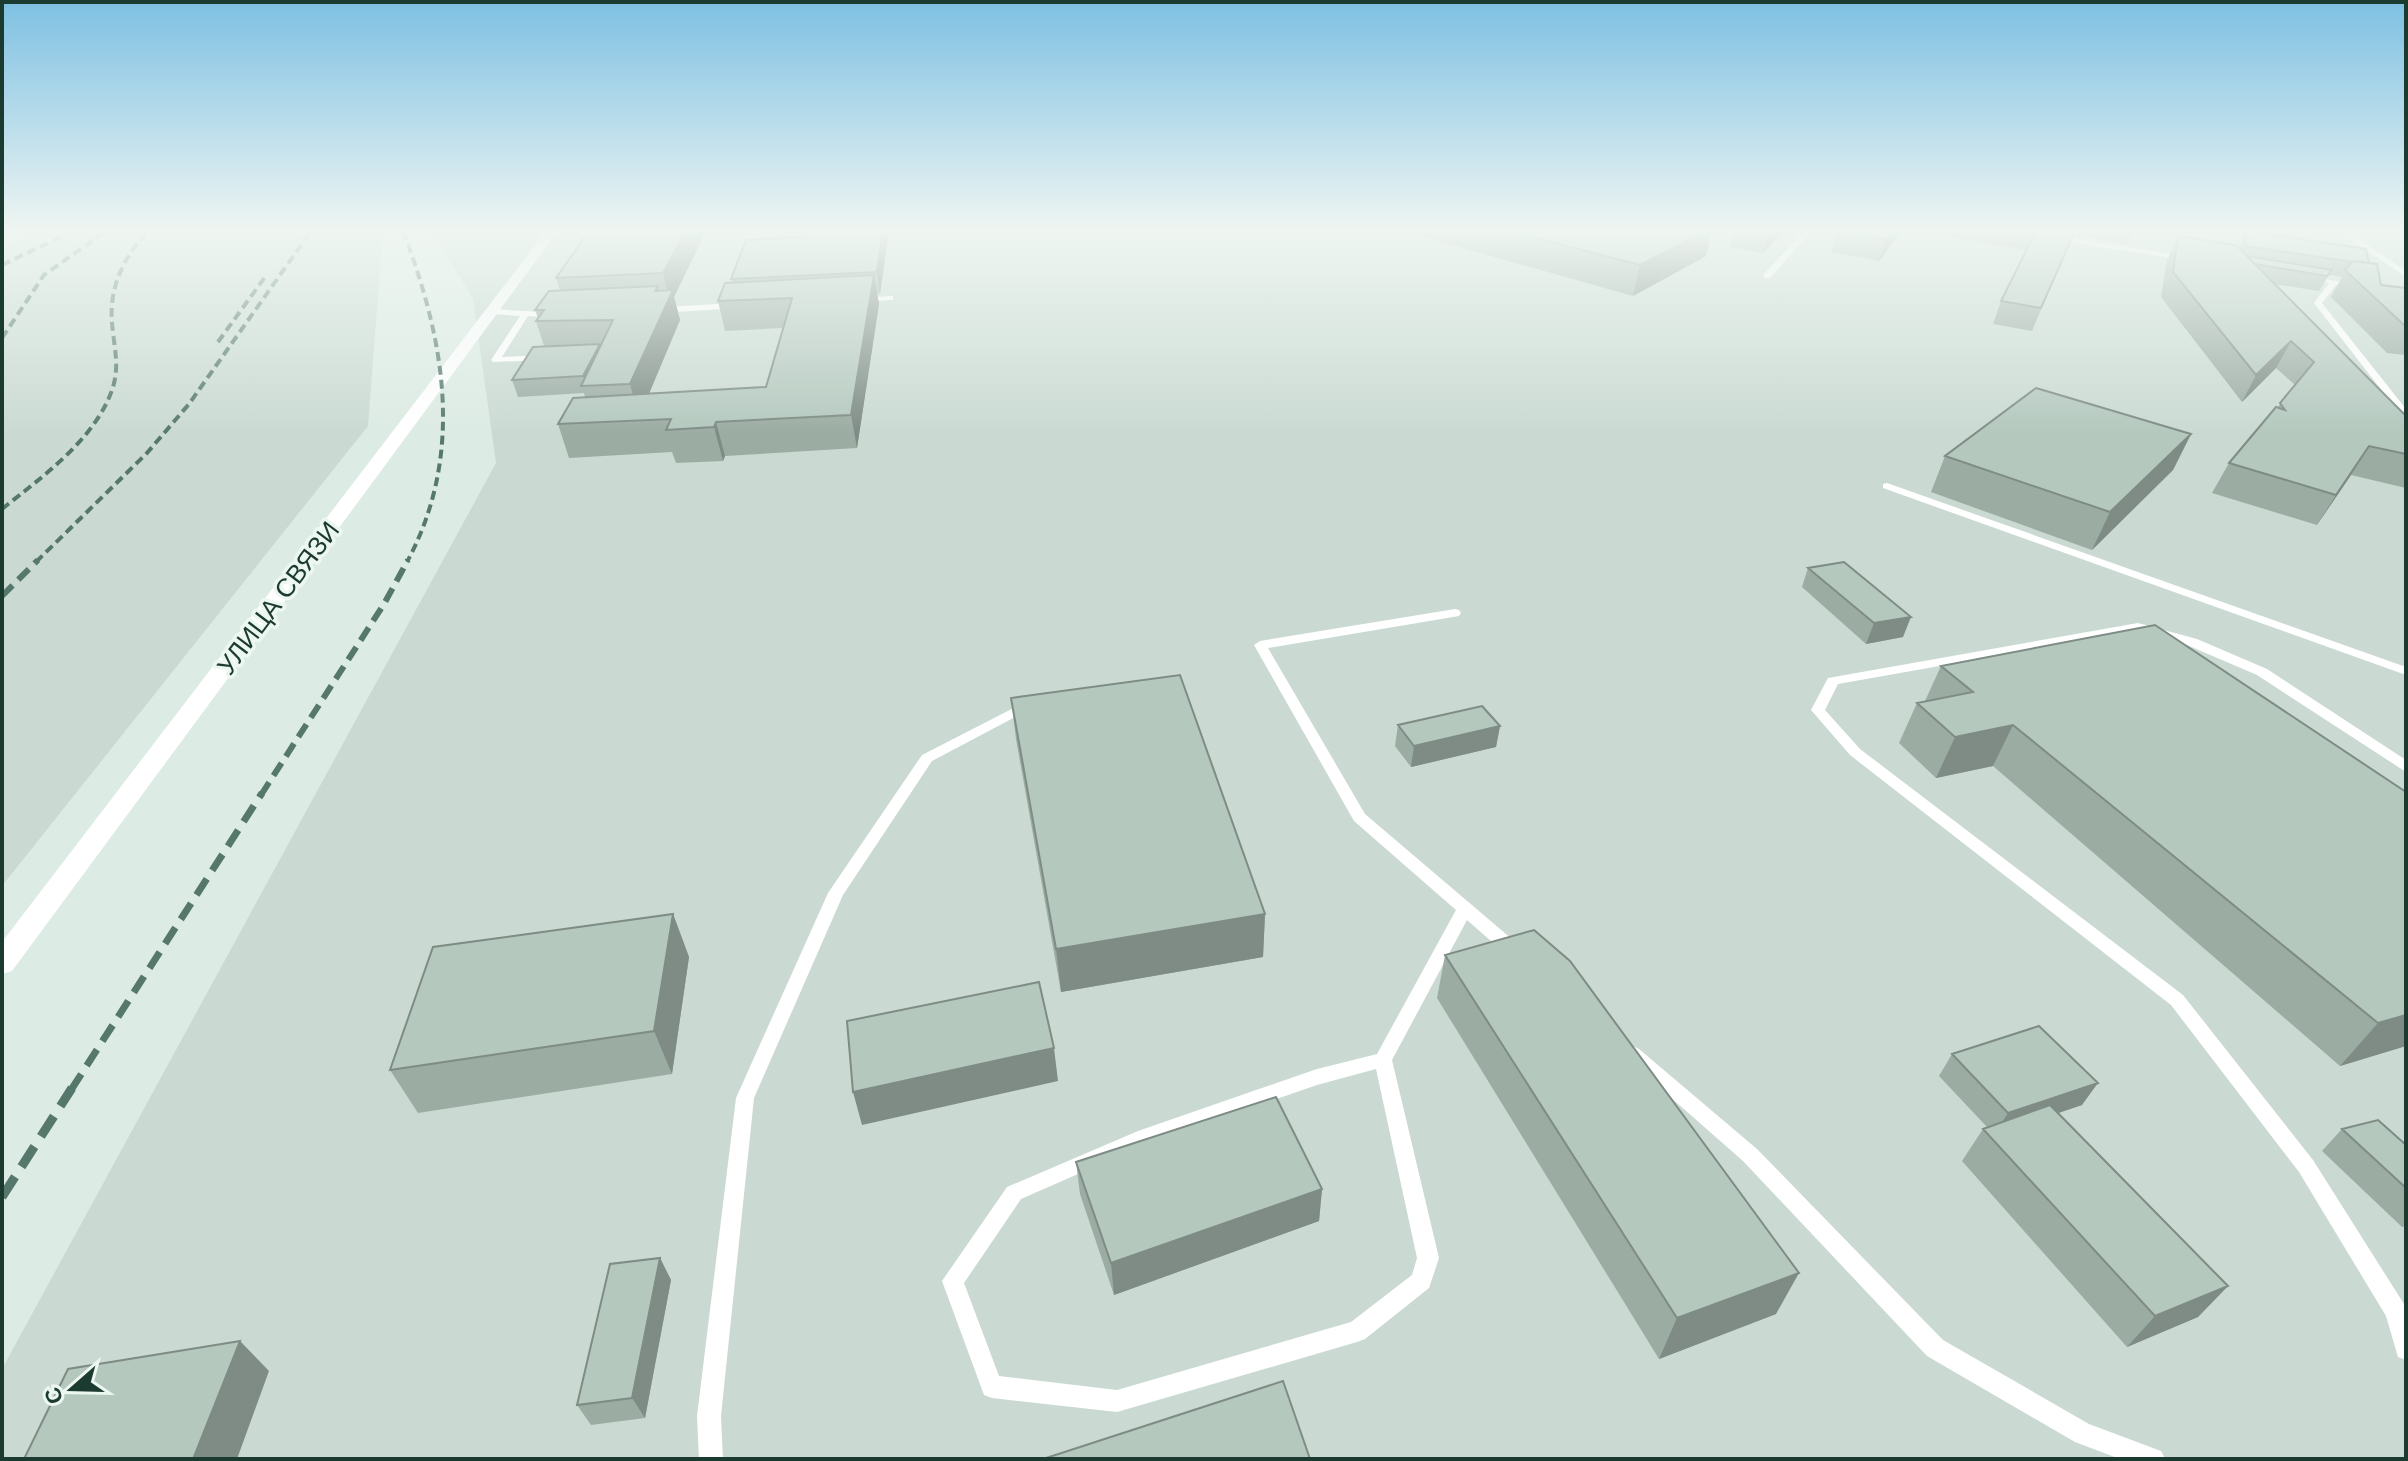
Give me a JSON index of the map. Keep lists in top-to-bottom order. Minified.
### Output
{"streets":{"street":["УЛИЦА СВЯЗИ"]},"north":"left"}
